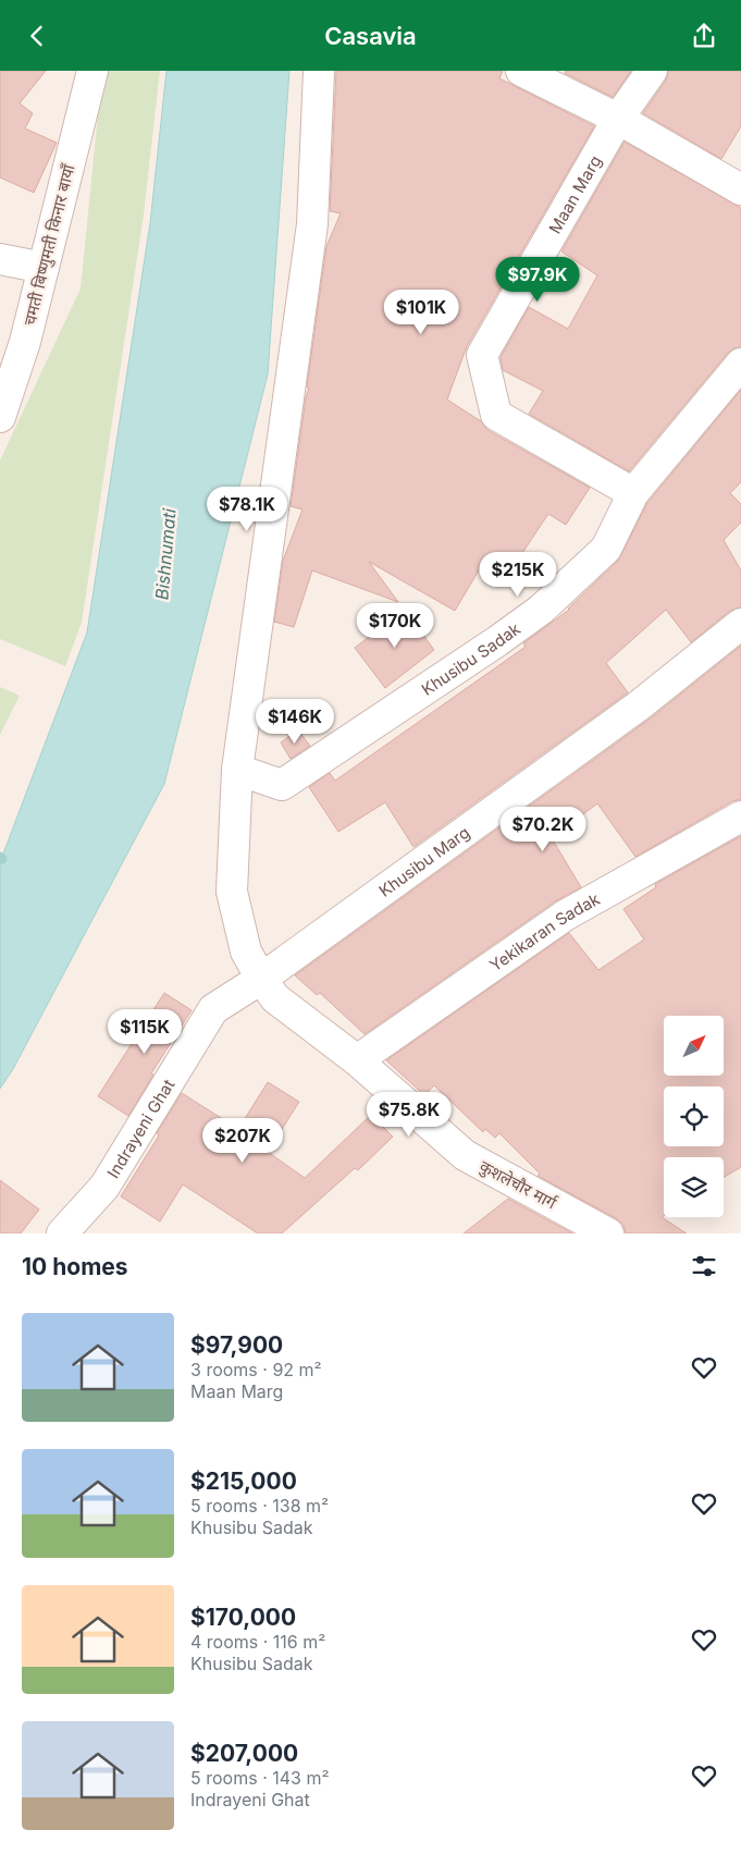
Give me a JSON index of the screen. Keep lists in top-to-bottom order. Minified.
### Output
{"streets":{"street":["Maan Marg","चमती बिष्णुमती किनार बायाँ","Khusibu Sadak","Khusibu Marg","Yekikaran Sadak","Indrayeni Ghat","कुशलेचौर मार्ग"]},"crossings":[["Maan Marg","Khusibu Sadak"],["Khusibu Sadak","कुशलेचौर मार्ग"],["Khusibu Marg","Indrayeni Ghat"],["Khusibu Marg","कुशलेचौर मार्ग"],["Yekikaran Sadak","कुशलेचौर मार्ग"],["Indrayeni Ghat","कुशलेचौर मार्ग"]],"water":["Bishnumati"],"north":"top right","page":{"header":"Casavia","price":["$97.9K","$101K","$78.1K","$215K","$170K","$146K","$70.2K","$115K","$75.8K","$207K"],"heading":"10 homes","list":[{"name":"$97,900","note":"3 rooms · 92 m² · Maan Marg"},{"name":"$215,000","note":"5 rooms · 138 m² · Khusibu Sadak"},{"name":"$170,000","note":"4 rooms · 116 m² · Khusibu Sadak"},{"name":"$207,000","note":"5 rooms · 143 m² · Indrayeni Ghat"}]}}
